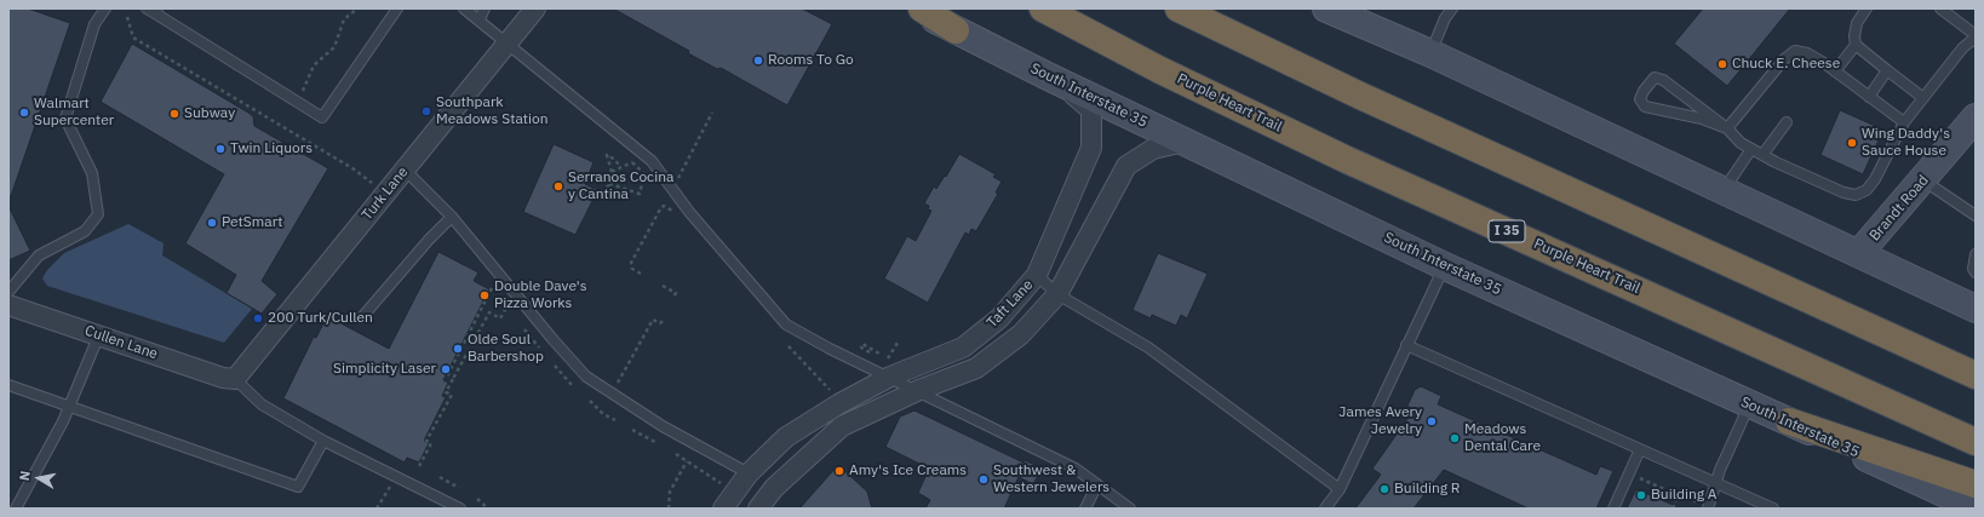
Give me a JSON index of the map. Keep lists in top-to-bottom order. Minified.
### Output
{"streets":{"highway":["Purple Heart Trail","I 35"],"main road":["South Interstate 35","Brandt Road"],"street":["Turk Lane","Taft Lane","Cullen Lane"]},"crossings":[["South Interstate 35","Taft Lane"],["Turk Lane","Cullen Lane"]],"places":["Rooms To Go","Chuck E. Cheese","Southpark Meadows Station","Walmart Supercenter","Subway","Wing Daddy's Sauce House","Twin Liquors","Serranos Cocina y Cantina","PetSmart","Double Dave's Pizza Works","200 Turk/Cullen","Olde Soul Barbershop","Simplicity Laser","James Avery Jewelry","Meadows Dental Care","Amy's Ice Creams","Southwest & Western Jewelers","Building R","Building A"],"north":"left"}
